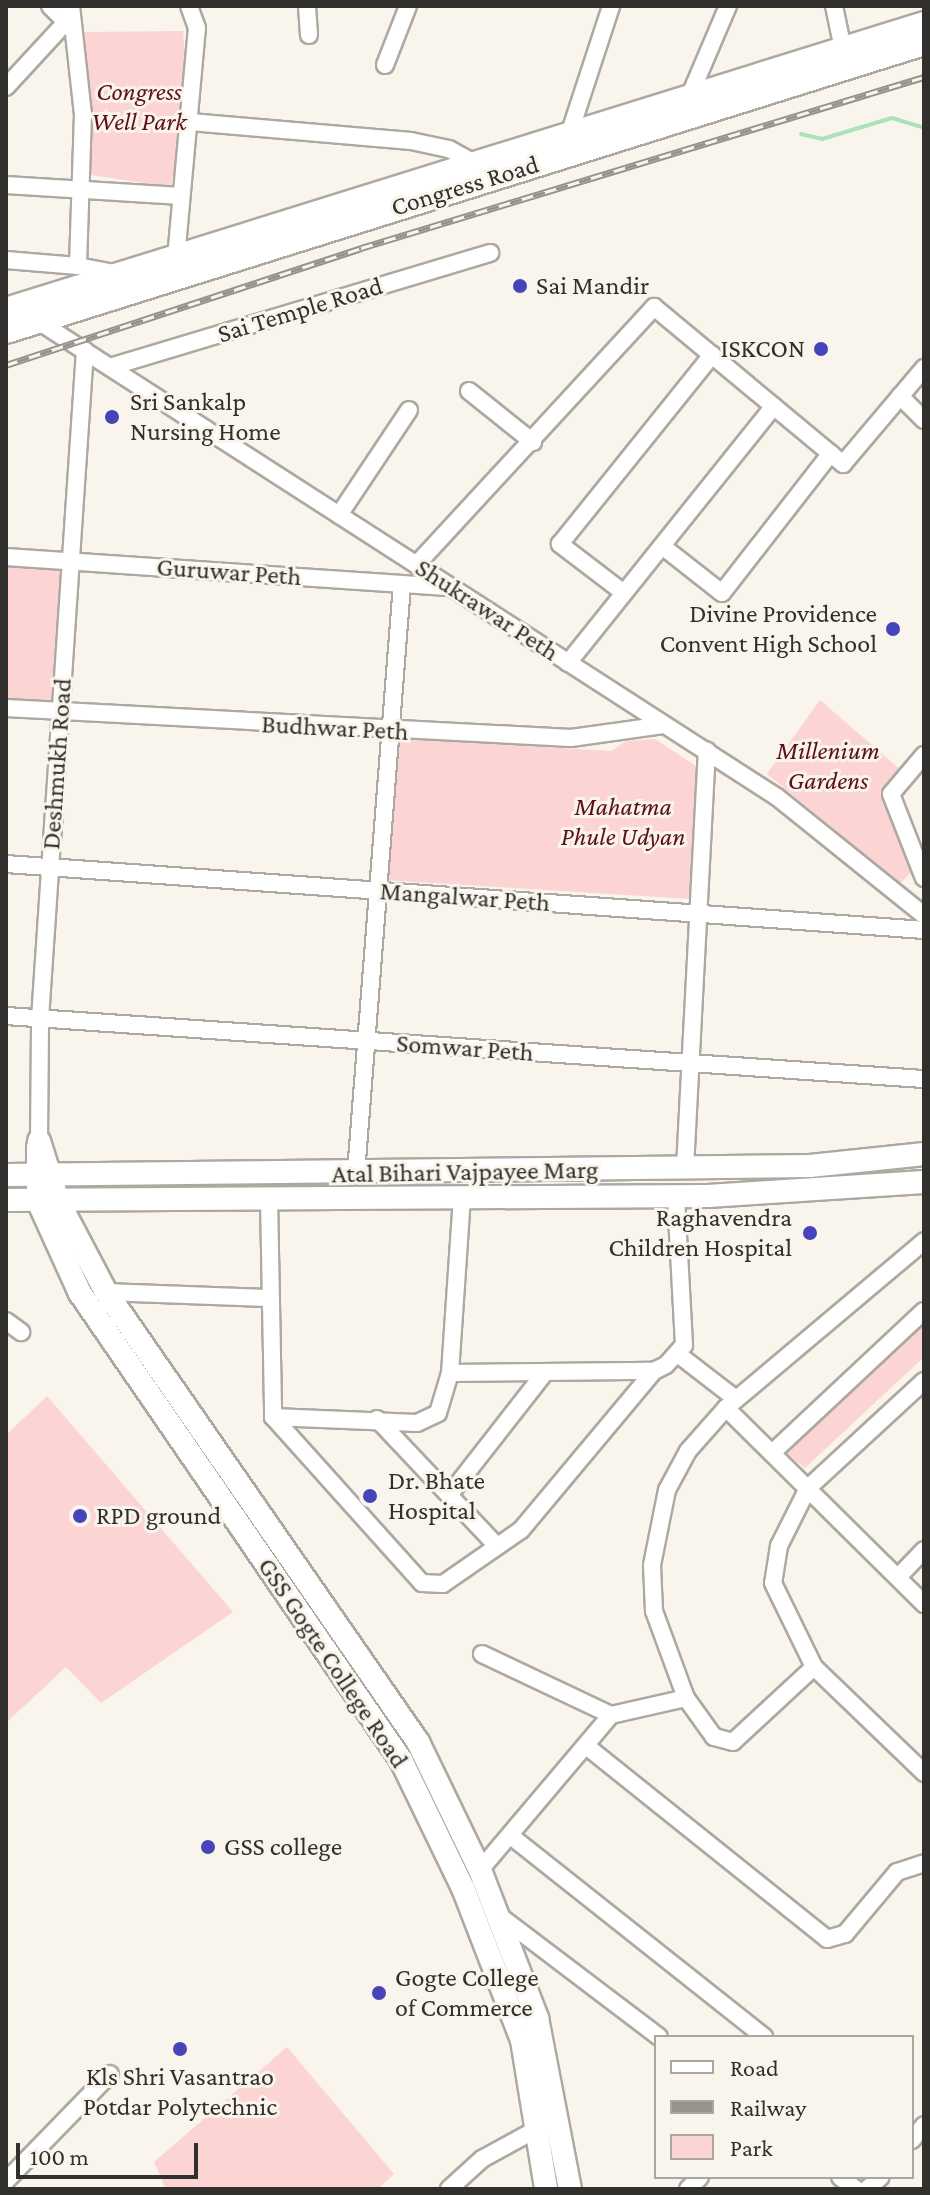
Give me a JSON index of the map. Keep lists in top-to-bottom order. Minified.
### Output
{"streets":{"highway":["Congress Road"],"main road":["Deshmukh Road","Atal Bihari Vajpayee Marg","GSS Gogte College Road"],"street":["Sai Temple Road","Guruwar Peth","Shukrawar Peth","Budhwar Peth","Mangalwar Peth","Somwar Peth"]},"crossings":[["Congress Road","Shukrawar Peth"],["Sai Temple Road","Shukrawar Peth"],["Guruwar Peth","Shukrawar Peth"],["Guruwar Peth","Deshmukh Road"],["Shukrawar Peth","Budhwar Peth"],["Shukrawar Peth","Deshmukh Road"],["Budhwar Peth","Deshmukh Road"],["Deshmukh Road","Mangalwar Peth"],["Deshmukh Road","Somwar Peth"],["Deshmukh Road","Atal Bihari Vajpayee Marg"],["Atal Bihari Vajpayee Marg","GSS Gogte College Road"]],"parks":["Congress Well Park","Millenium Gardens","Mahatma Phule Udyan"],"places":["Sai Mandir","ISKCON","Sri Sankalp Nursing Home","Divine Providence Convent High School","Raghavendra Children Hospital","Dr. Bhate Hospital","RPD ground","GSS college","Gogte College of Commerce","Kls Shri Vasantrao Potdar Polytechnic"],"legend":["Road","Railway","Park"],"scale_bar":"100 m"}
